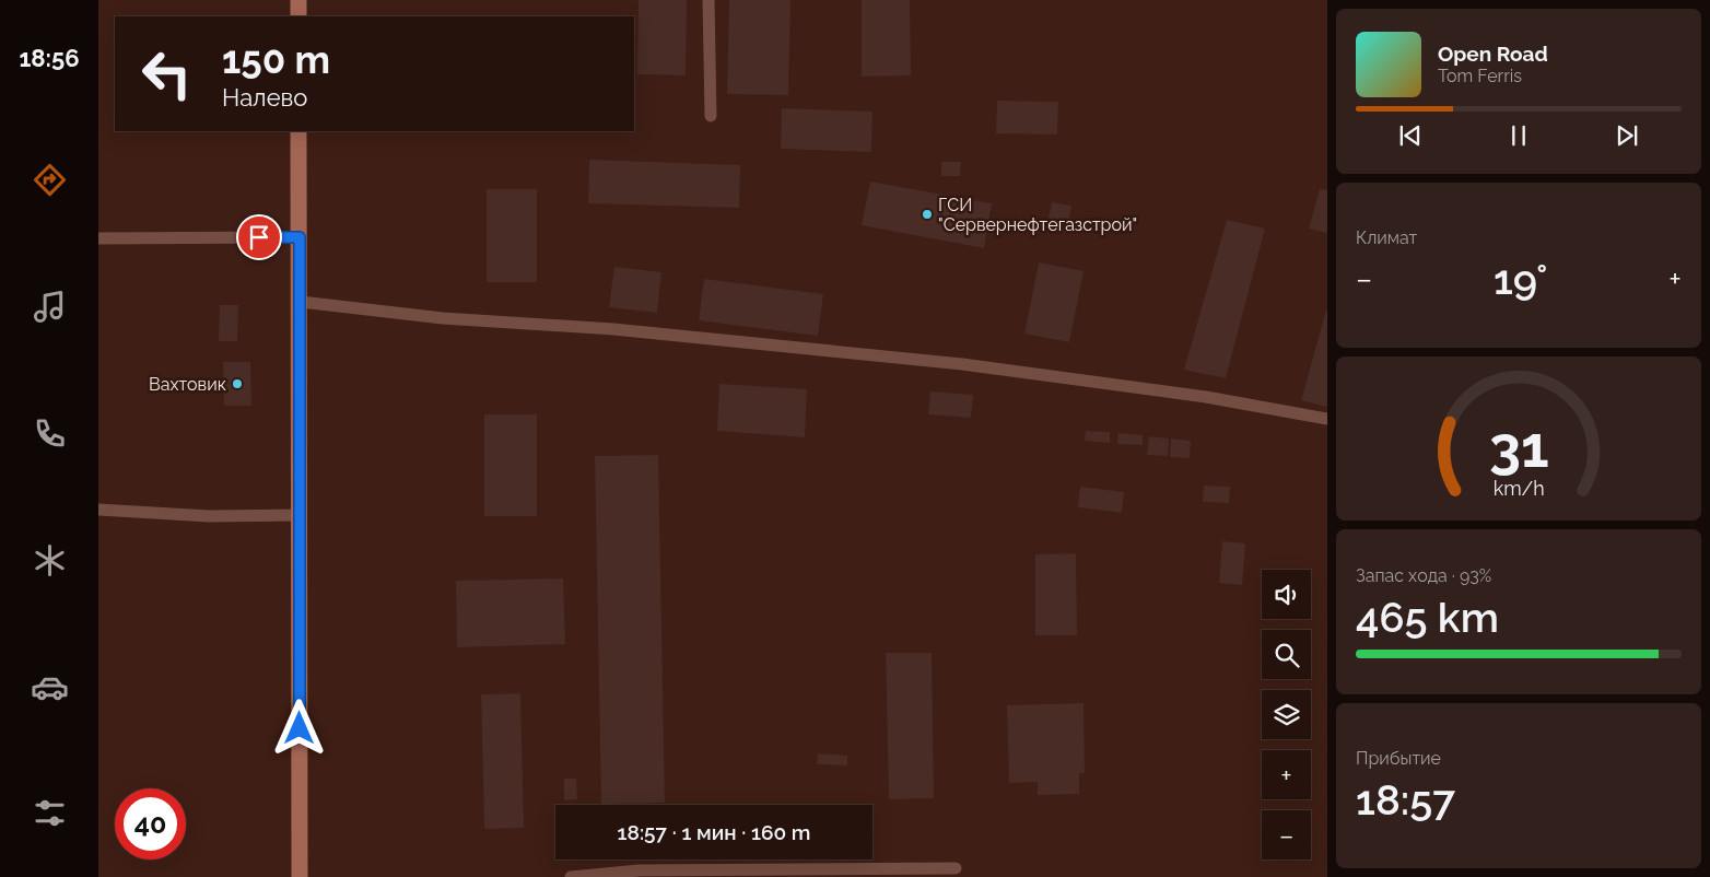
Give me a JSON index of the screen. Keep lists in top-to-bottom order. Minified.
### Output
{"places":["ГСИ \"Сервернефтегазстрой\"","Вахтовик"],"page":{"tabs":"18:56","turn":["150 m","Налево"],"song":["Open Road","Tom Ferris"],"tile":["Климат",["Запас хода · 93%","465 km"],["Прибытие","18:57"]],"heat":["−","19°","+"],"map_buttons":["+","−"],"limit":"40","trip":"18:57 · 1 мин · 160 m","gauge":["31","km/h"]}}
